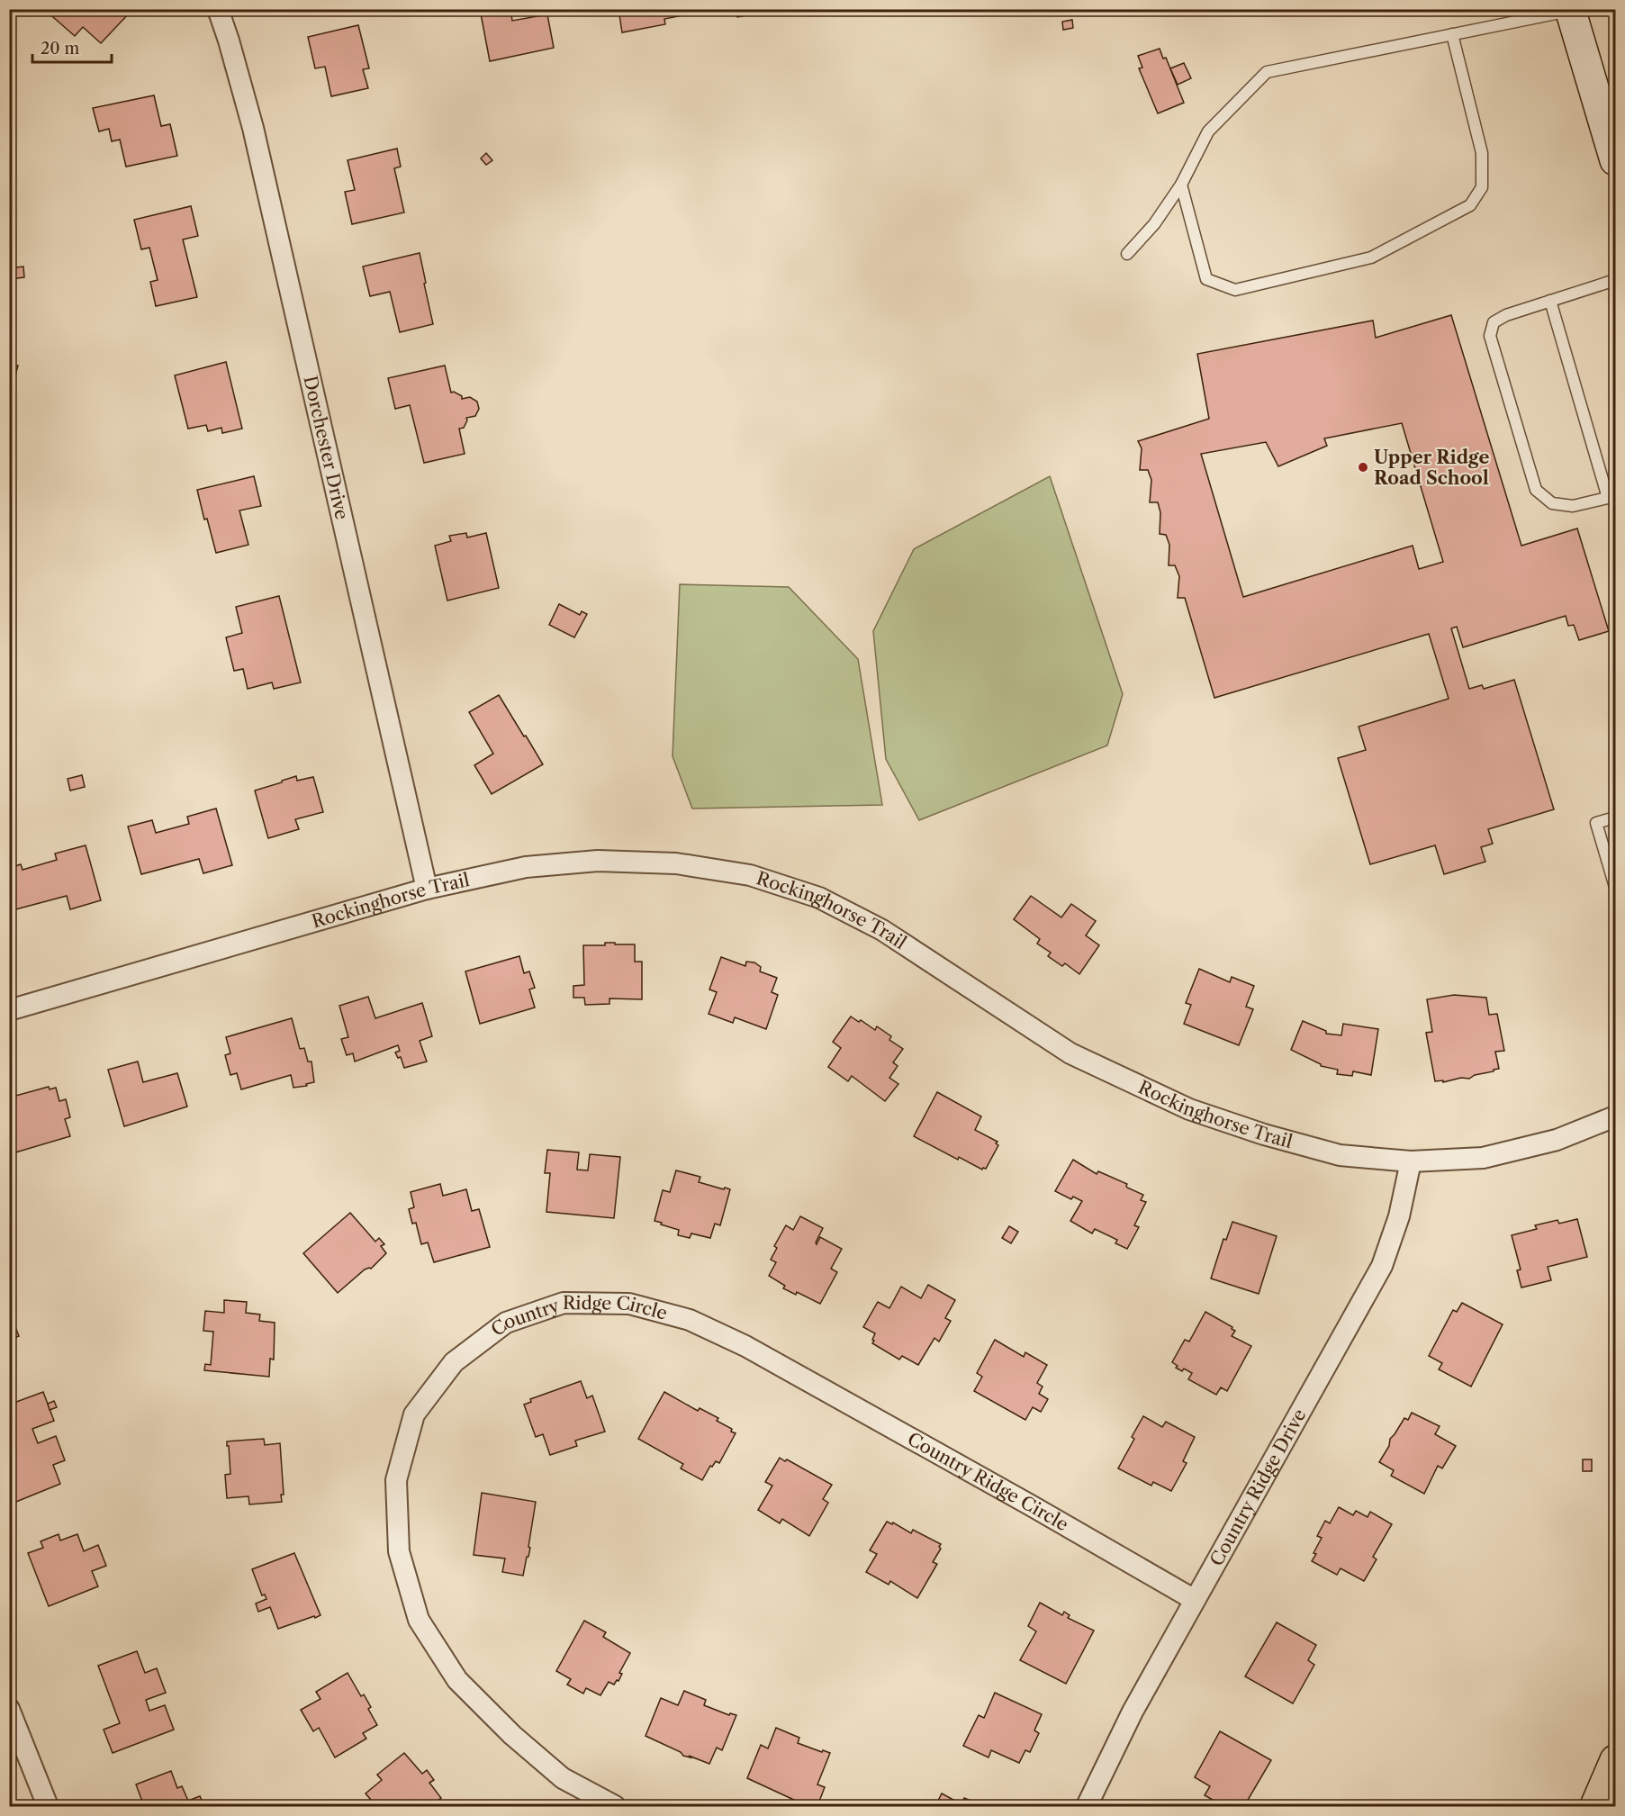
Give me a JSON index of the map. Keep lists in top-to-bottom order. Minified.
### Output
{"streets":{"street":["Dorchester Drive","Rockinghorse Trail","Country Ridge Circle","Country Ridge Drive"]},"crossings":[["Dorchester Drive","Rockinghorse Trail"],["Rockinghorse Trail","Country Ridge Drive"],["Country Ridge Circle","Country Ridge Drive"]],"places":["Upper Ridge Road School"],"scale_bar":"20 m"}
